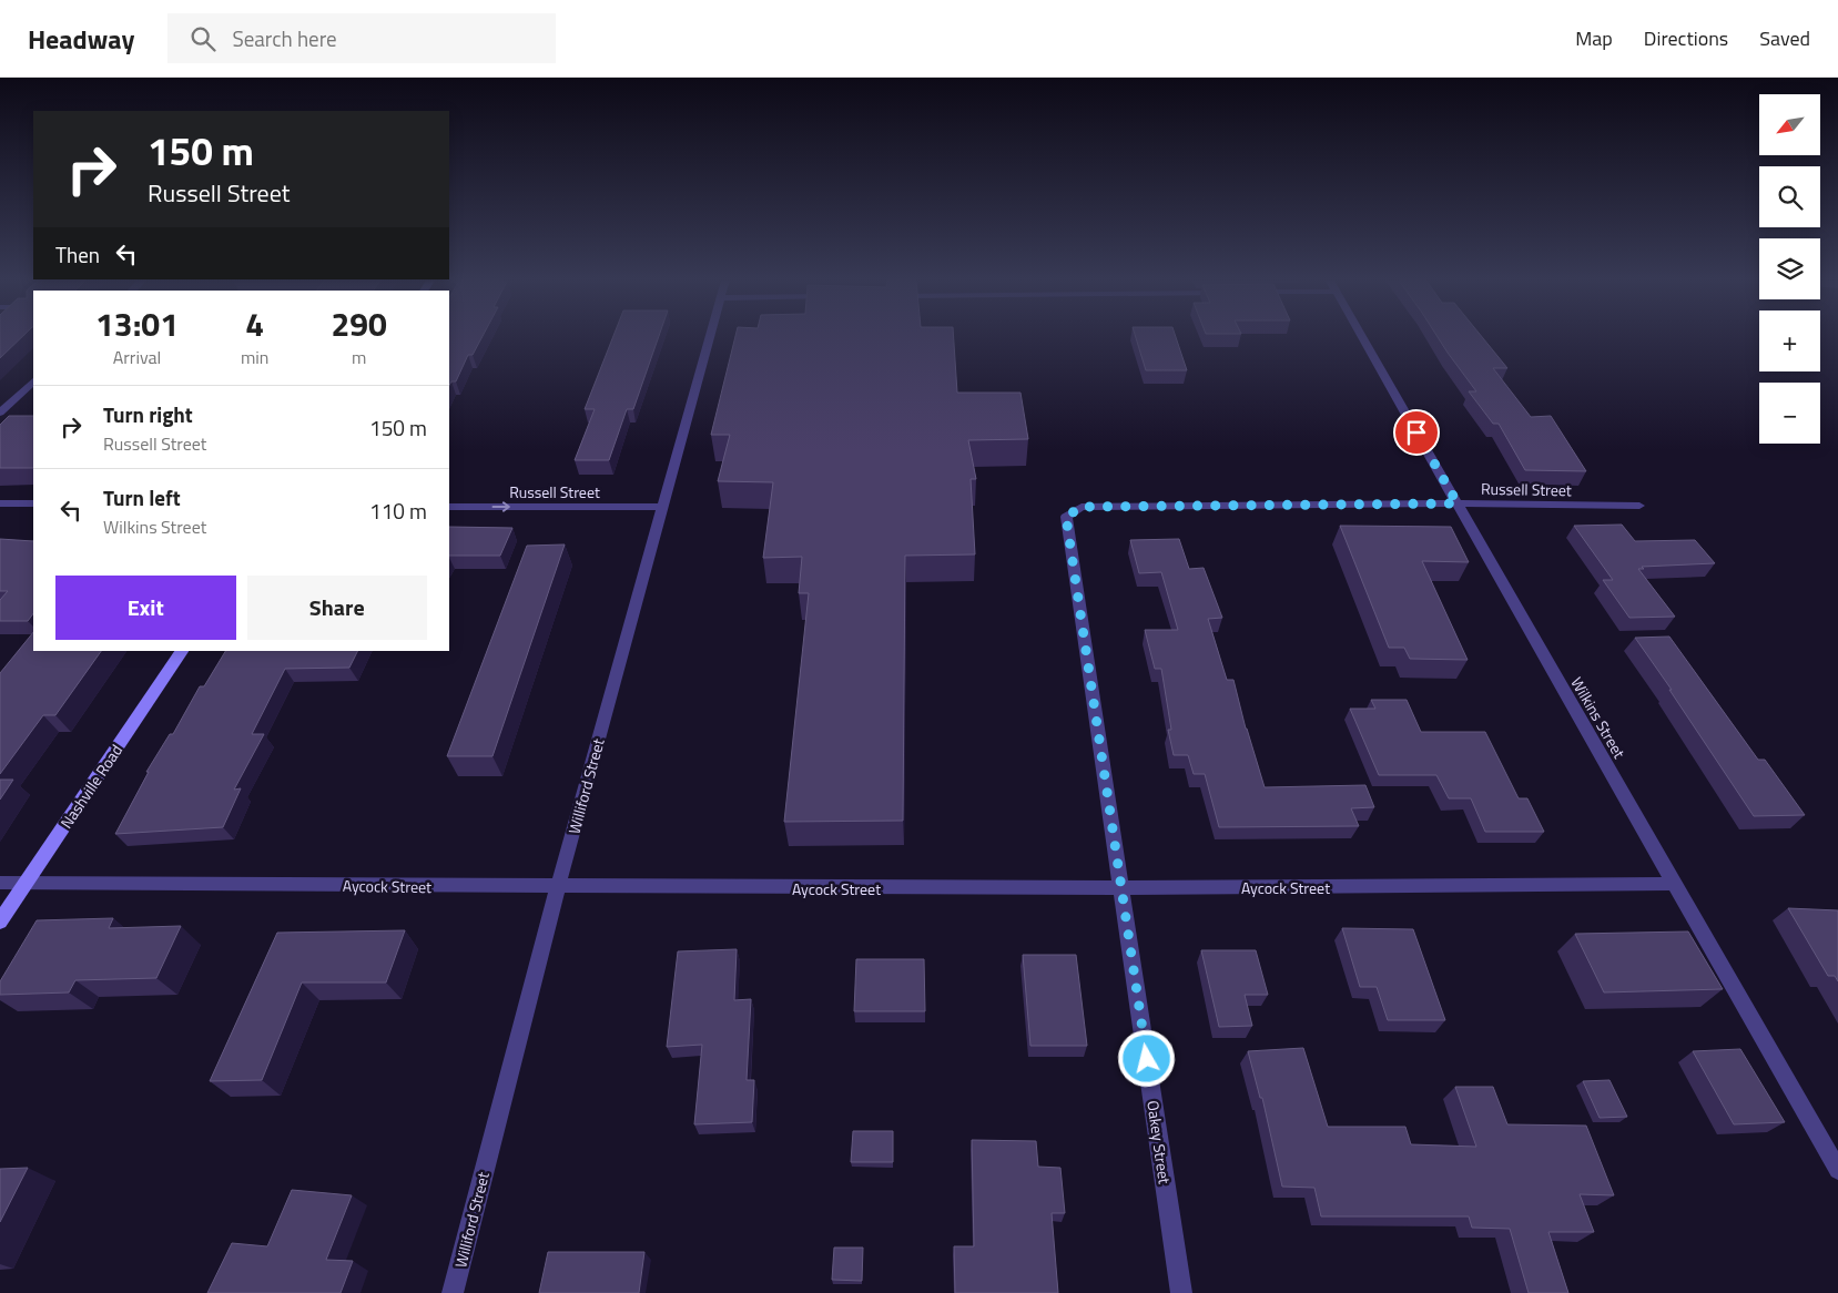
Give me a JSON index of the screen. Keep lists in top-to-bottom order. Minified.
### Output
{"streets":{"main road":["Nashville Road"],"street":["Russell Street","Wilkins Street","Williford Street","Aycock Street","Oakey Street"]},"crossings":[["Russell Street","Wilkins Street"],["Russell Street","Williford Street"],["Russell Street","Oakey Street"],["Wilkins Street","Aycock Street"],["Nashville Road","Aycock Street"],["Williford Street","Aycock Street"],["Aycock Street","Oakey Street"]],"north":"bottom left","page":{"header":"Headway","search":"Search here","nav":["Map","Directions","Saved"],"map_buttons":["+","−"],"turn":["150 m","Russell Street"],"then":"Then","eta":["13:01","Arrival","4","min","290","m"],"list":[{"name":"Turn right","note":"Russell Street","value":"150 m"},{"name":"Turn left","note":"Wilkins Street","value":"110 m"}],"buttons":["Exit","Share"]}}
